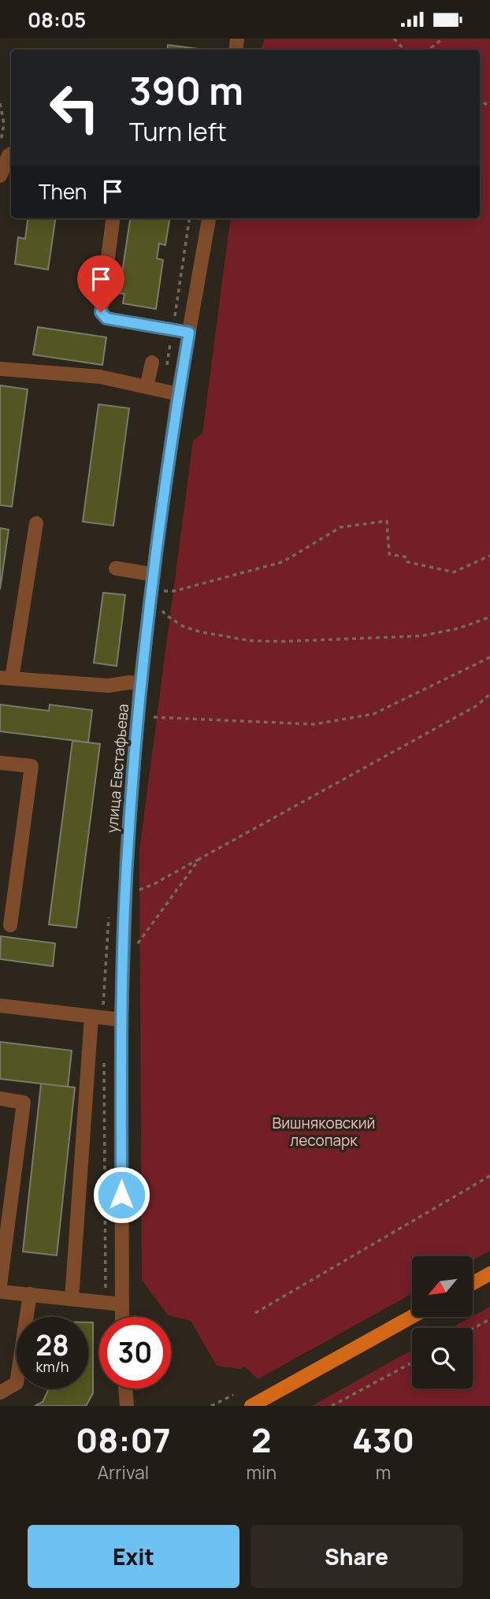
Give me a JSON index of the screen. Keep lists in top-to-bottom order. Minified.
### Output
{"streets":{"street":["улица Евстафьева"]},"parks":["Вишняковский лесопарк"],"north":"bottom left","page":{"status":"08:05","turn":["390 m","Turn left"],"then":"Then","speed":"28 km/h","limit":"30","eta":["08:07","Arrival","2","min","430","m"],"buttons":["Exit","Share"]}}
